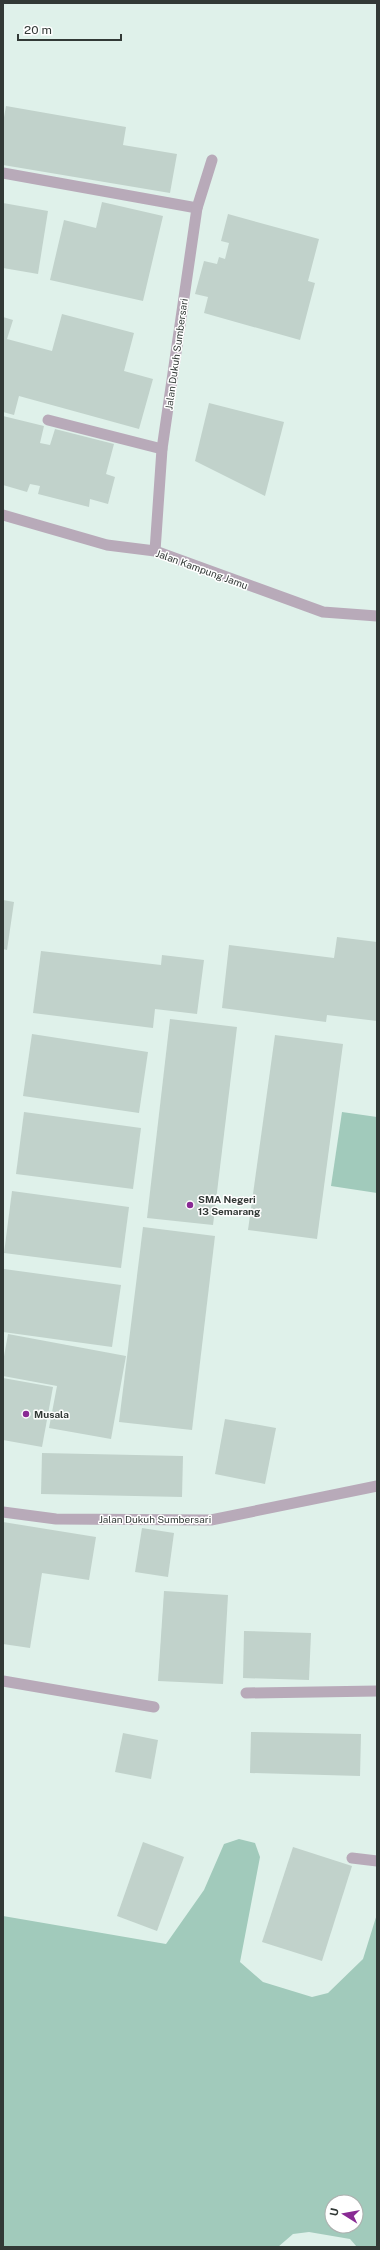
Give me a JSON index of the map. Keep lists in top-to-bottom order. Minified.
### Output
{"streets":{"street":["Jalan Dukuh Sumbersari","Jalan Kampung Jamu"]},"crossings":[["Jalan Dukuh Sumbersari","Jalan Kampung Jamu"]],"places":["SMA Negeri 13 Semarang","Musala"],"scale_bar":"20 m","north":"left"}
